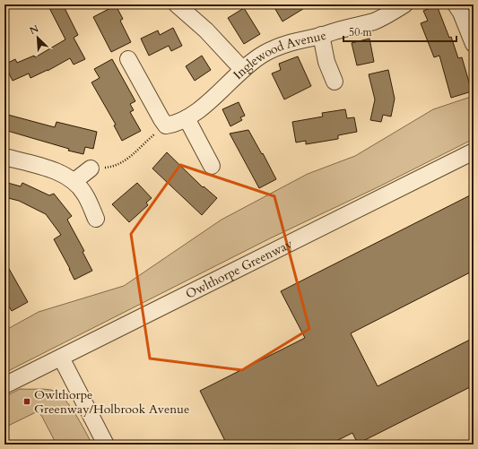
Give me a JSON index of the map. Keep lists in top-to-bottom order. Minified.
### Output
{"streets":{"street":["Inglewood Avenue","Owlthorpe Greenway"]},"places":{"transit":["Owlthorpe Greenway/Holbrook Avenue"]},"scale_bar":"50 m","north":"top left"}
